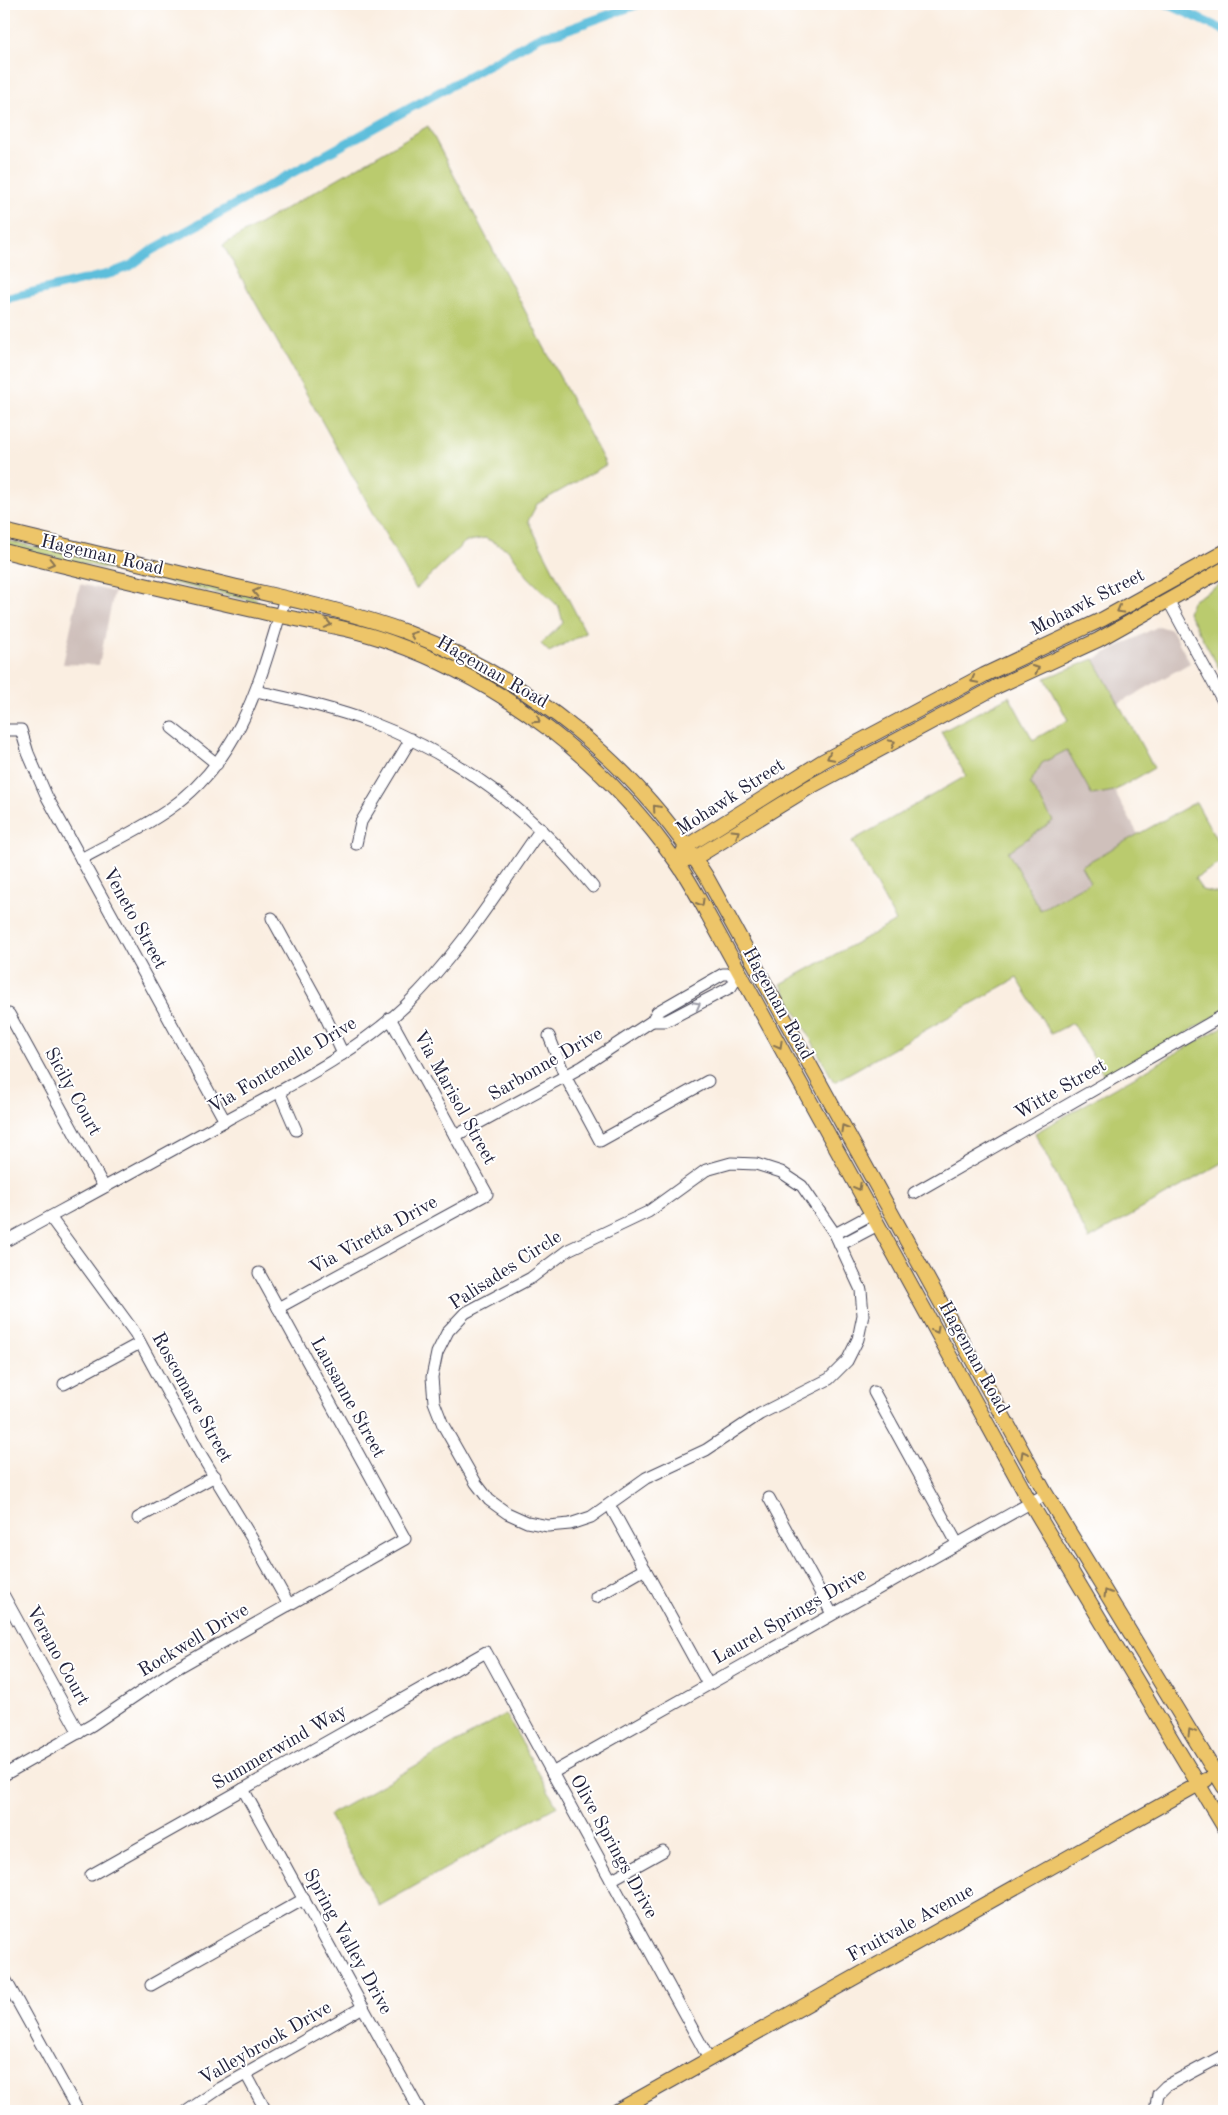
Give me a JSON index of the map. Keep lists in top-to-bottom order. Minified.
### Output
{"streets":{"main road":["Hageman Road","Mohawk Street","Fruitvale Avenue"],"street":["Veneto Street","Sarbonne Drive","Via Fontenelle Drive","Witte Street","Sicily Court","Via Marisol Street","Via Viretta Drive","Palisades Circle","Roscomare Street","Lausanne Street","Laurel Springs Drive","Rockwell Drive","Verano Court","Summerwind Way","Olive Springs Drive","Spring Valley Drive","Valleybrook Drive"]},"crossings":[["Hageman Road","Mohawk Street"],["Hageman Road","Sarbonne Drive"],["Hageman Road","Laurel Springs Drive"],["Hageman Road","Fruitvale Avenue"],["Veneto Street","Via Fontenelle Drive"],["Sarbonne Drive","Via Marisol Street"],["Via Fontenelle Drive","Sicily Court"],["Via Fontenelle Drive","Via Marisol Street"],["Via Fontenelle Drive","Roscomare Street"],["Via Marisol Street","Via Viretta Drive"],["Via Viretta Drive","Lausanne Street"],["Roscomare Street","Rockwell Drive"],["Lausanne Street","Rockwell Drive"],["Laurel Springs Drive","Olive Springs Drive"],["Rockwell Drive","Verano Court"],["Summerwind Way","Olive Springs Drive"],["Summerwind Way","Spring Valley Drive"],["Olive Springs Drive","Fruitvale Avenue"],["Spring Valley Drive","Valleybrook Drive"]]}
